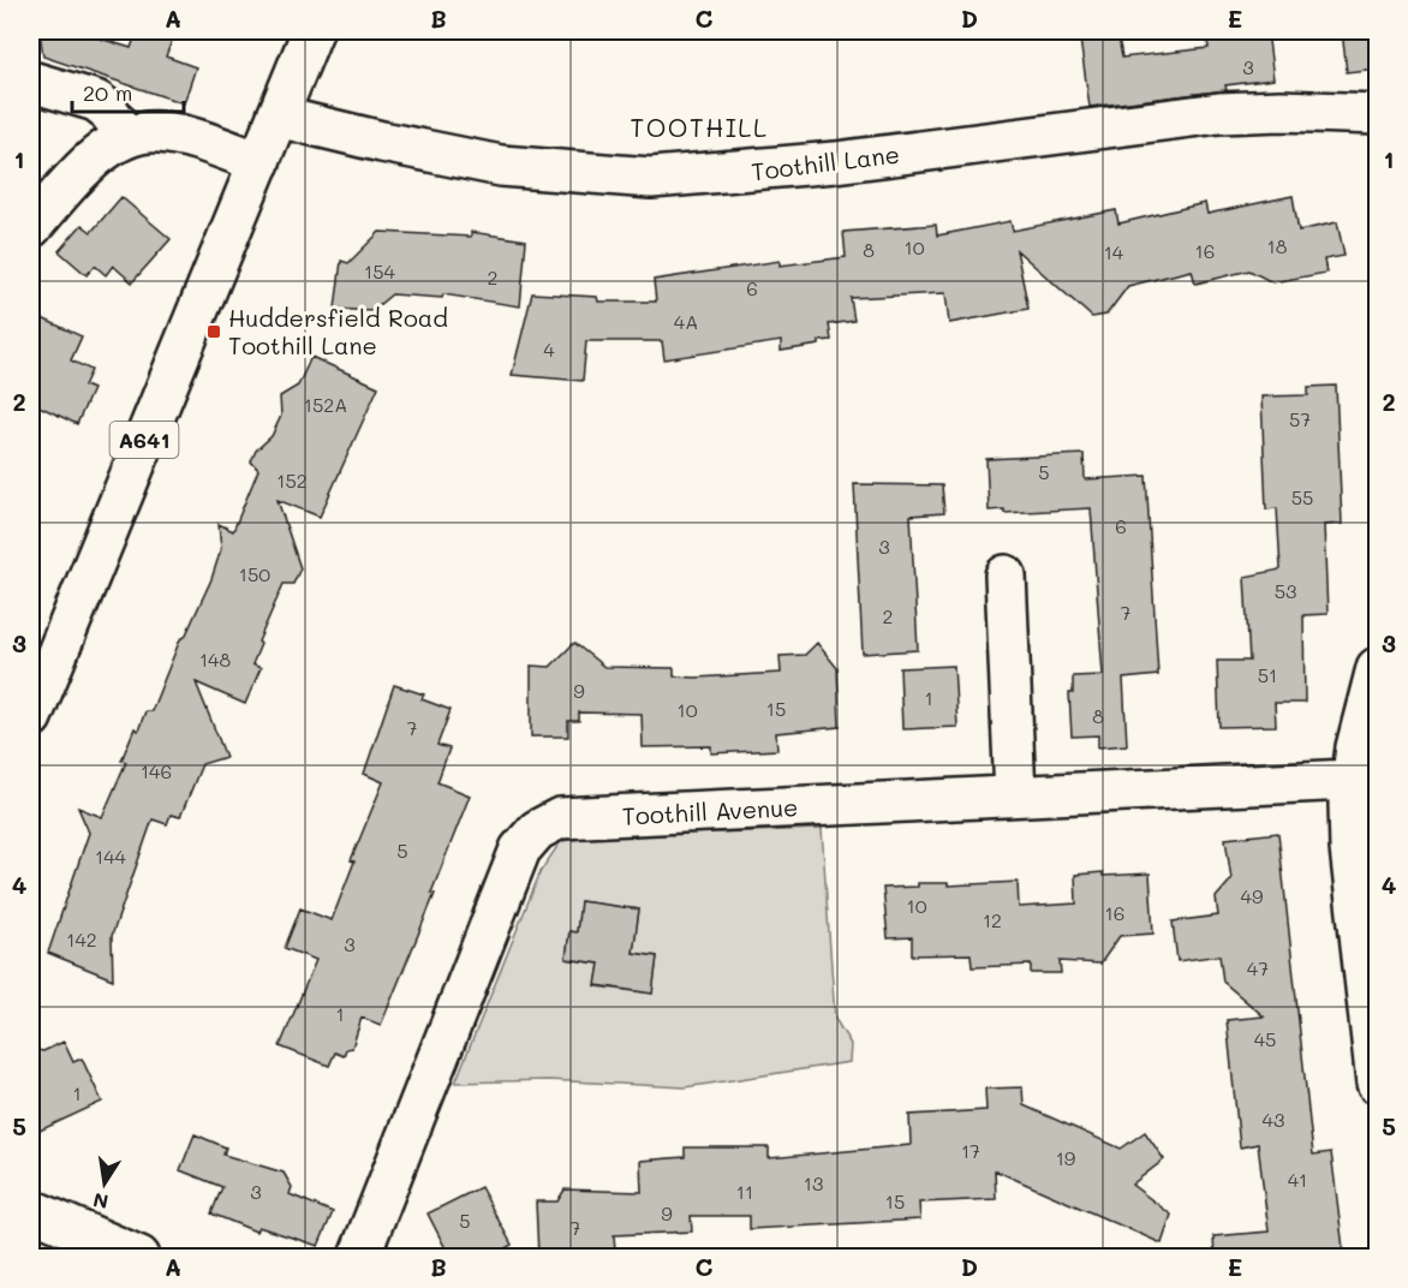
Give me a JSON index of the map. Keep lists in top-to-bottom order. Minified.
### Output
{"streets":{"street":["Toothill Lane","A641","Toothill Avenue"]},"crossings":[["Toothill Lane","A641"]],"districts":["TOOTHILL"],"places":{"transit":["Huddersfield Road Toothill Lane"]},"house_numbers":["3","18","10","8","16","14","154","2","6","4A","4","152A","57","5","152","55","6","3","150","53","7","2","148","51","9","1","15","10","8","7","146","5","144","49","10","16","12","142","3","47","1","45","1","43","17","19","41","13","3","11","15","9","5","7"],"scale_bar":"20 m","north":"bottom","grid":{"columns":["A","B","C","D","E"],"rows":["1","2","3","4","5"]}}
